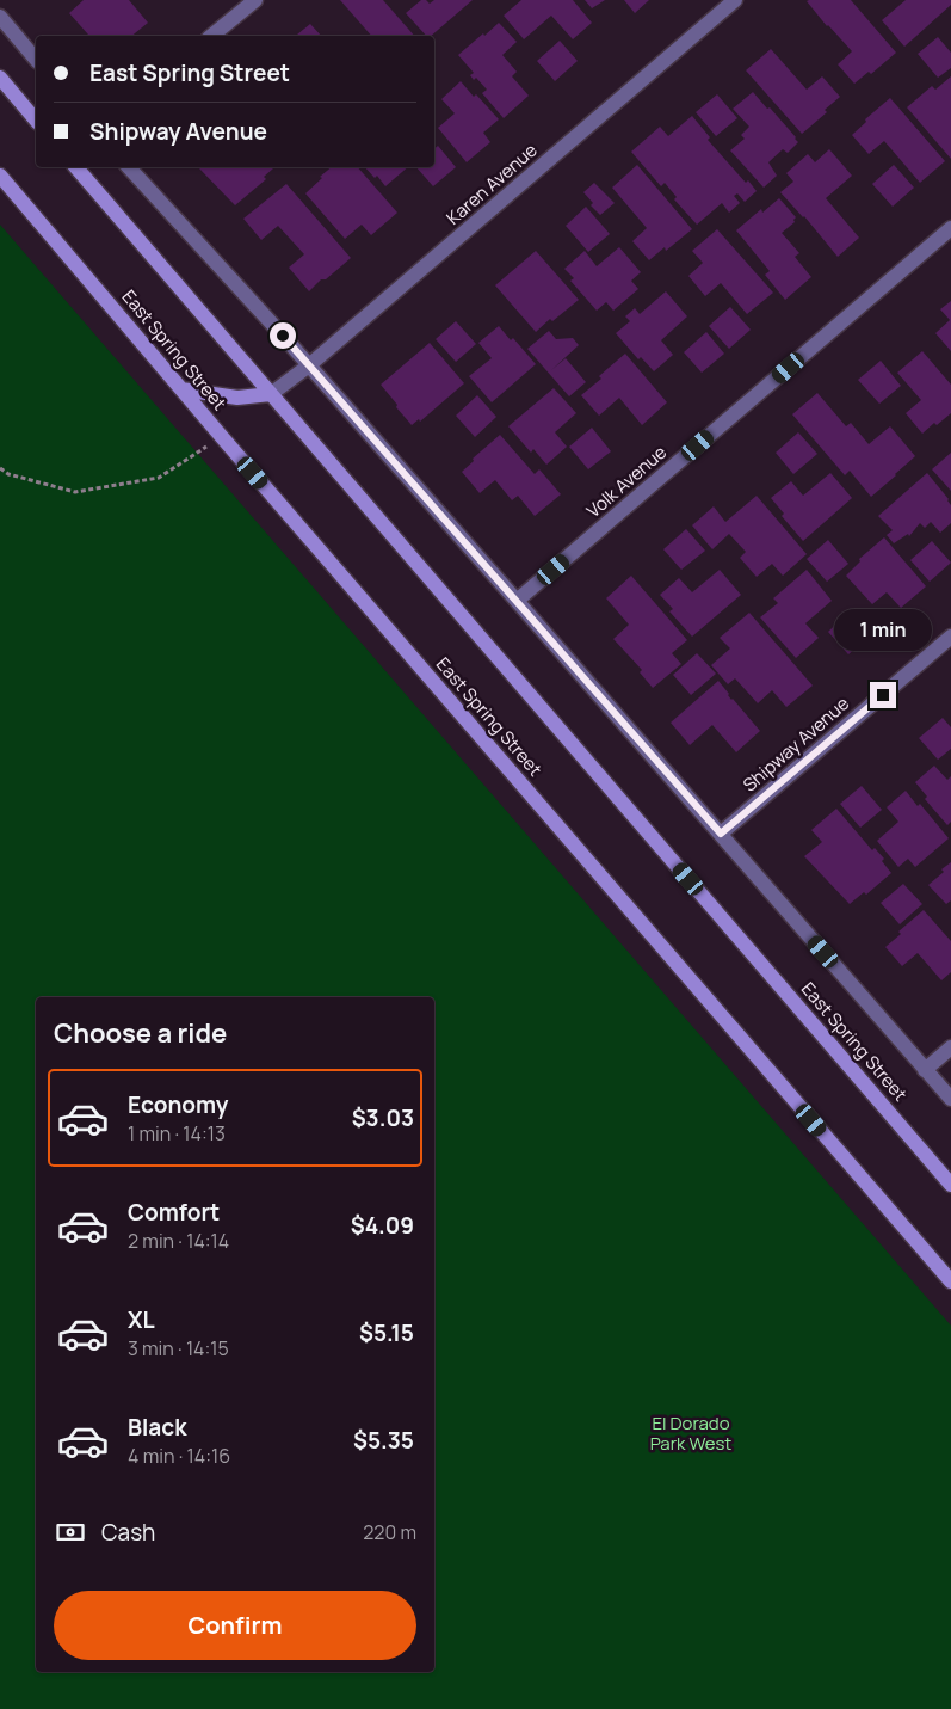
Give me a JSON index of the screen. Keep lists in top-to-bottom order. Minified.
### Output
{"streets":{"main road":["East Spring Street"],"street":["Karen Avenue","Volk Avenue","Shipway Avenue"]},"crossings":[["Karen Avenue","East Spring Street"],["East Spring Street","Volk Avenue"],["East Spring Street","Shipway Avenue"]],"parks":["El Dorado Park West"],"page":{"banner":["East Spring Street","Shipway Avenue"],"bubble":"1 min","heading":"Choose a ride","list":[{"name":"Economy","note":"1 min · 14:13","value":"$3.03"},{"name":"Comfort","note":"2 min · 14:14","value":"$4.09"},{"name":"XL","note":"3 min · 14:15","value":"$5.15"},{"name":"Black","note":"4 min · 14:16","value":"$5.35"}],"pay":["Cash","220 m"],"buttons":"Confirm"}}
